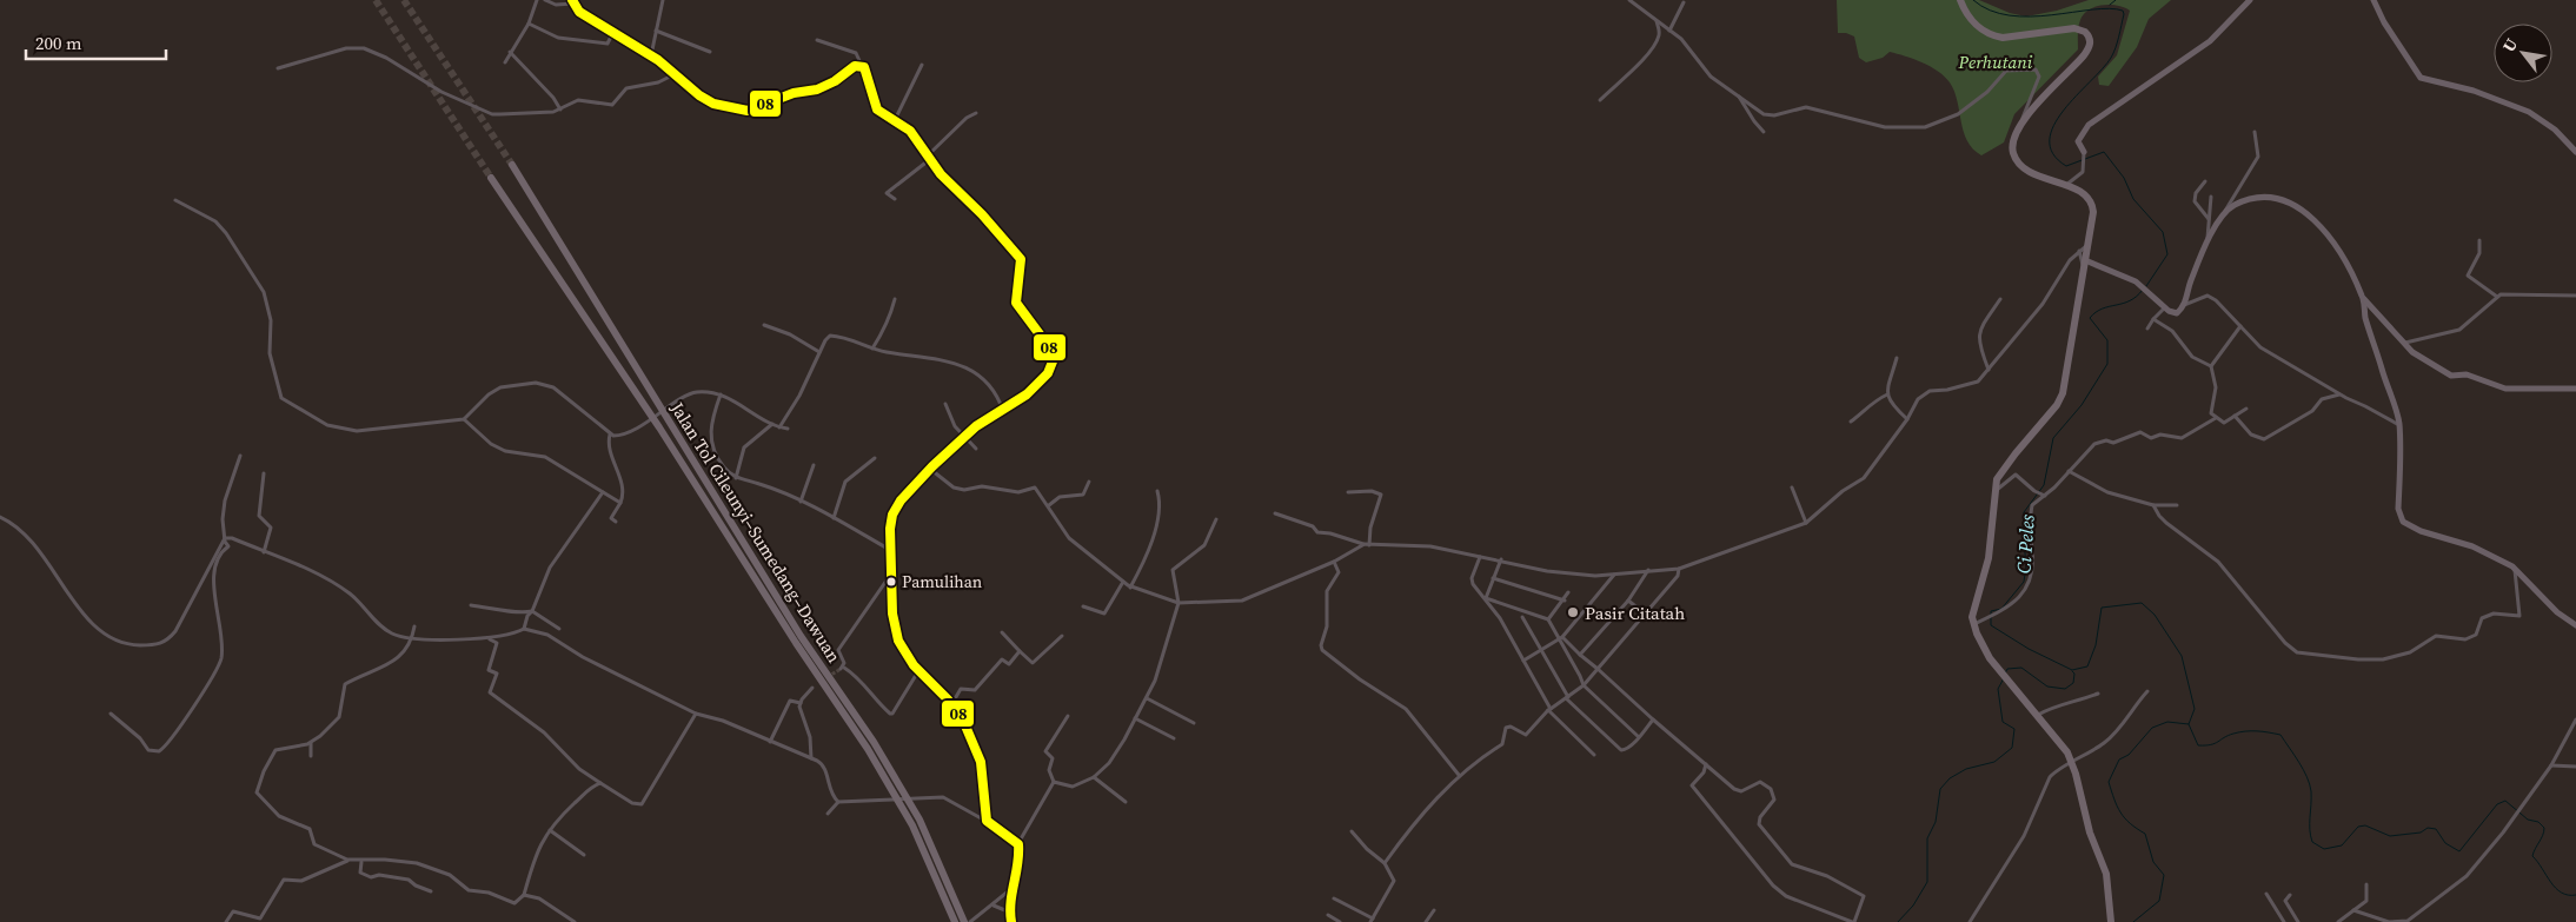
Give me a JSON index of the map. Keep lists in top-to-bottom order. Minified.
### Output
{"streets":{"highway":["Jalan Tol Cileunyi–Sumedang–Dawuan"]},"water":["Ci Peles"],"parks":["Perhutani"],"places":["Pamulihan","Pasir Citatah"],"lines":["transit line 08"],"scale_bar":"200 m","north":"top left"}
